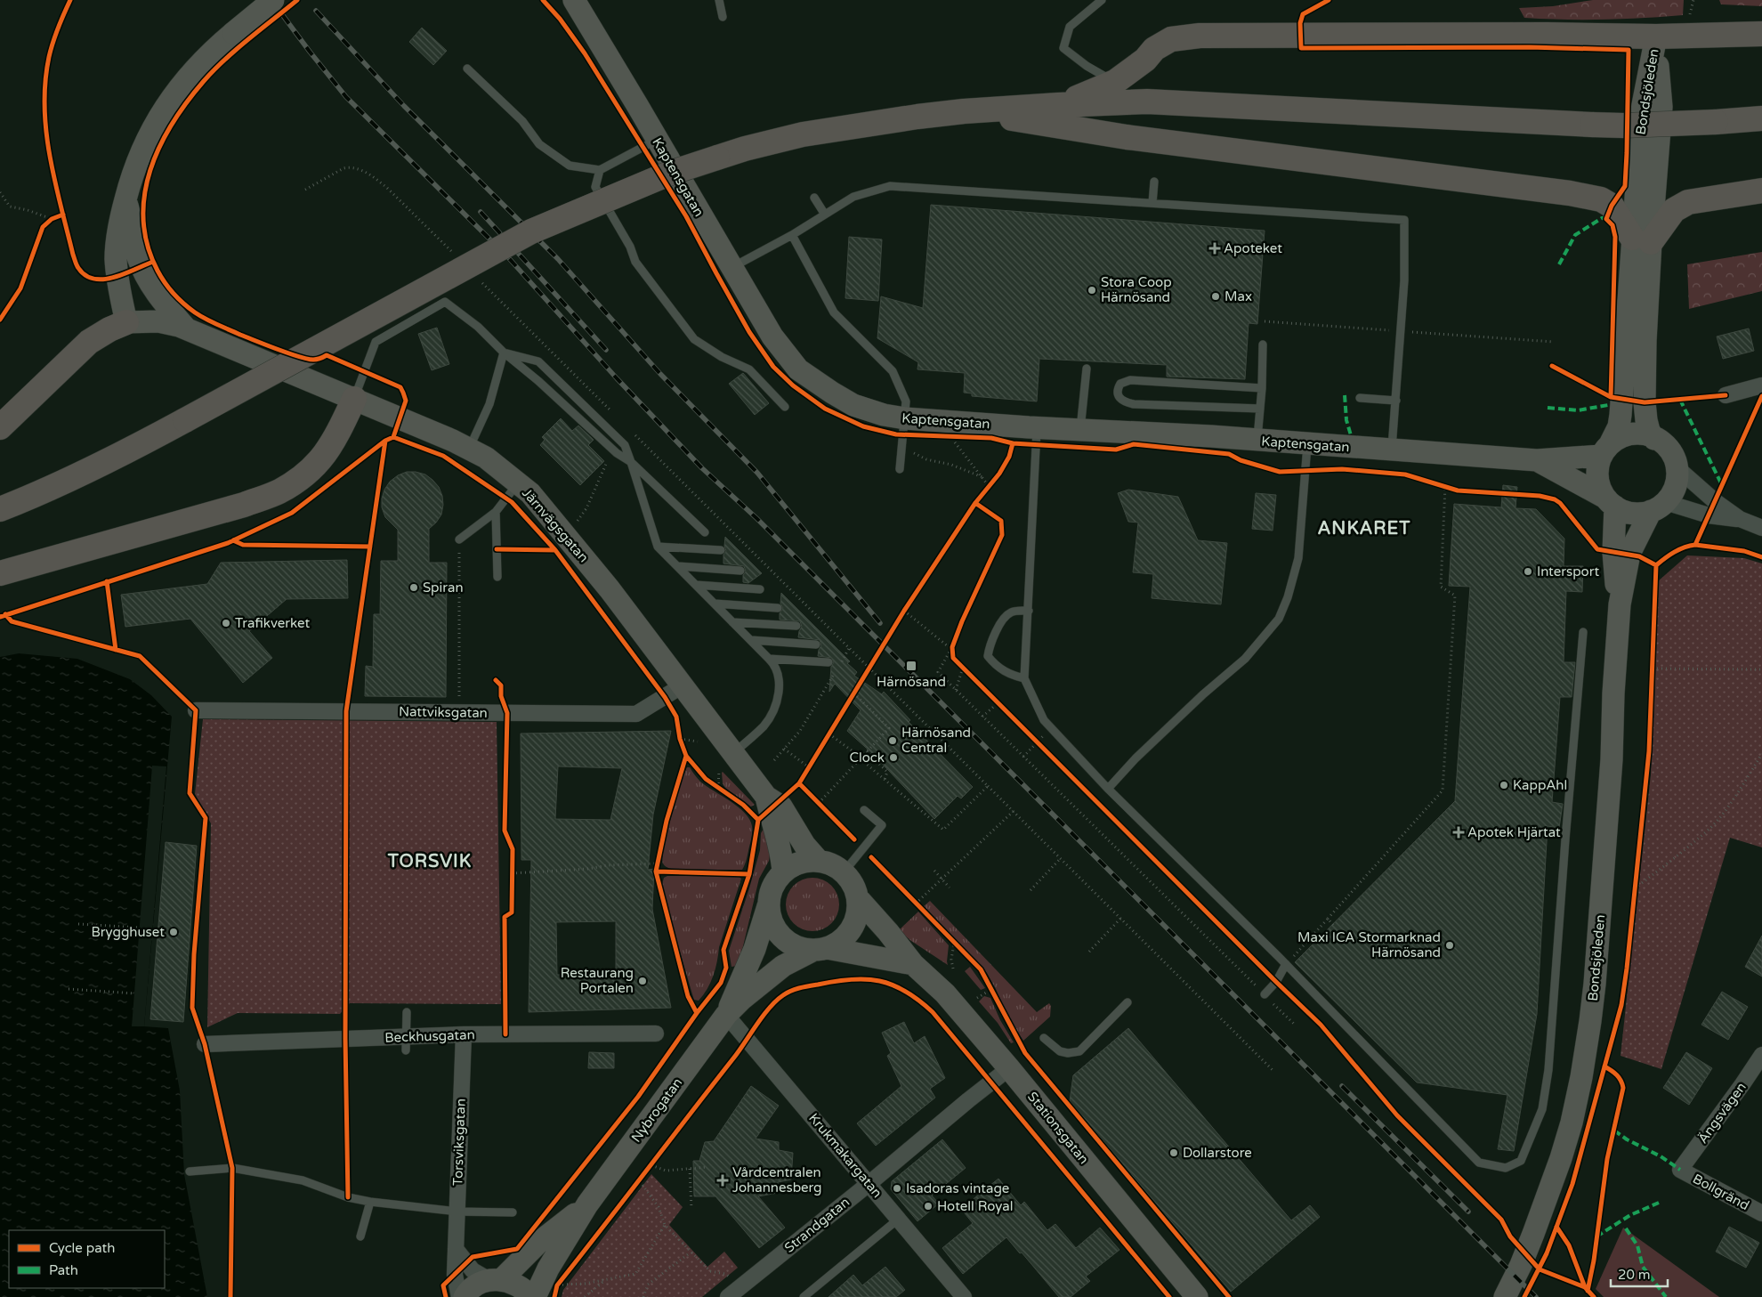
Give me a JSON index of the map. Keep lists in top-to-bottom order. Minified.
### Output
{"streets":{"main road":["Bondsjöleden","Kaptensgatan","Järnvägsgatan","Nybrogatan","Stationsgatan"],"street":["Nattviksgatan","Beckhusgatan","Ängsvägen","Torsviksgatan","Krukmakargatan","Bollgränd","Strandgatan"]},"crossings":[["Bondsjöleden","Kaptensgatan"],["Järnvägsgatan","Nattviksgatan"],["Järnvägsgatan","Nybrogatan"],["Järnvägsgatan","Stationsgatan"],["Beckhusgatan","Torsviksgatan"],["Nybrogatan","Stationsgatan"],["Nybrogatan","Krukmakargatan"],["Ängsvägen","Bollgränd"],["Stationsgatan","Strandgatan"],["Krukmakargatan","Strandgatan"]],"districts":["ANKARET","TORSVIK"],"places":{"health":["Apoteket","Apotek Hjärtat","Vårdcentralen Johannesberg"],"other":["Stora Coop Härnösand","Max","Intersport","Spiran","Trafikverket","Härnösand Central","Clock","KappAhl","Brygghuset","Maxi ICA Stormarknad Härnösand","Restaurang Portalen","Dollarstore","Isadoras vintage","Hotell Royal"],"transit":["Härnösand"]},"legend":["Cycle path","Path"],"scale_bar":"20 m"}
